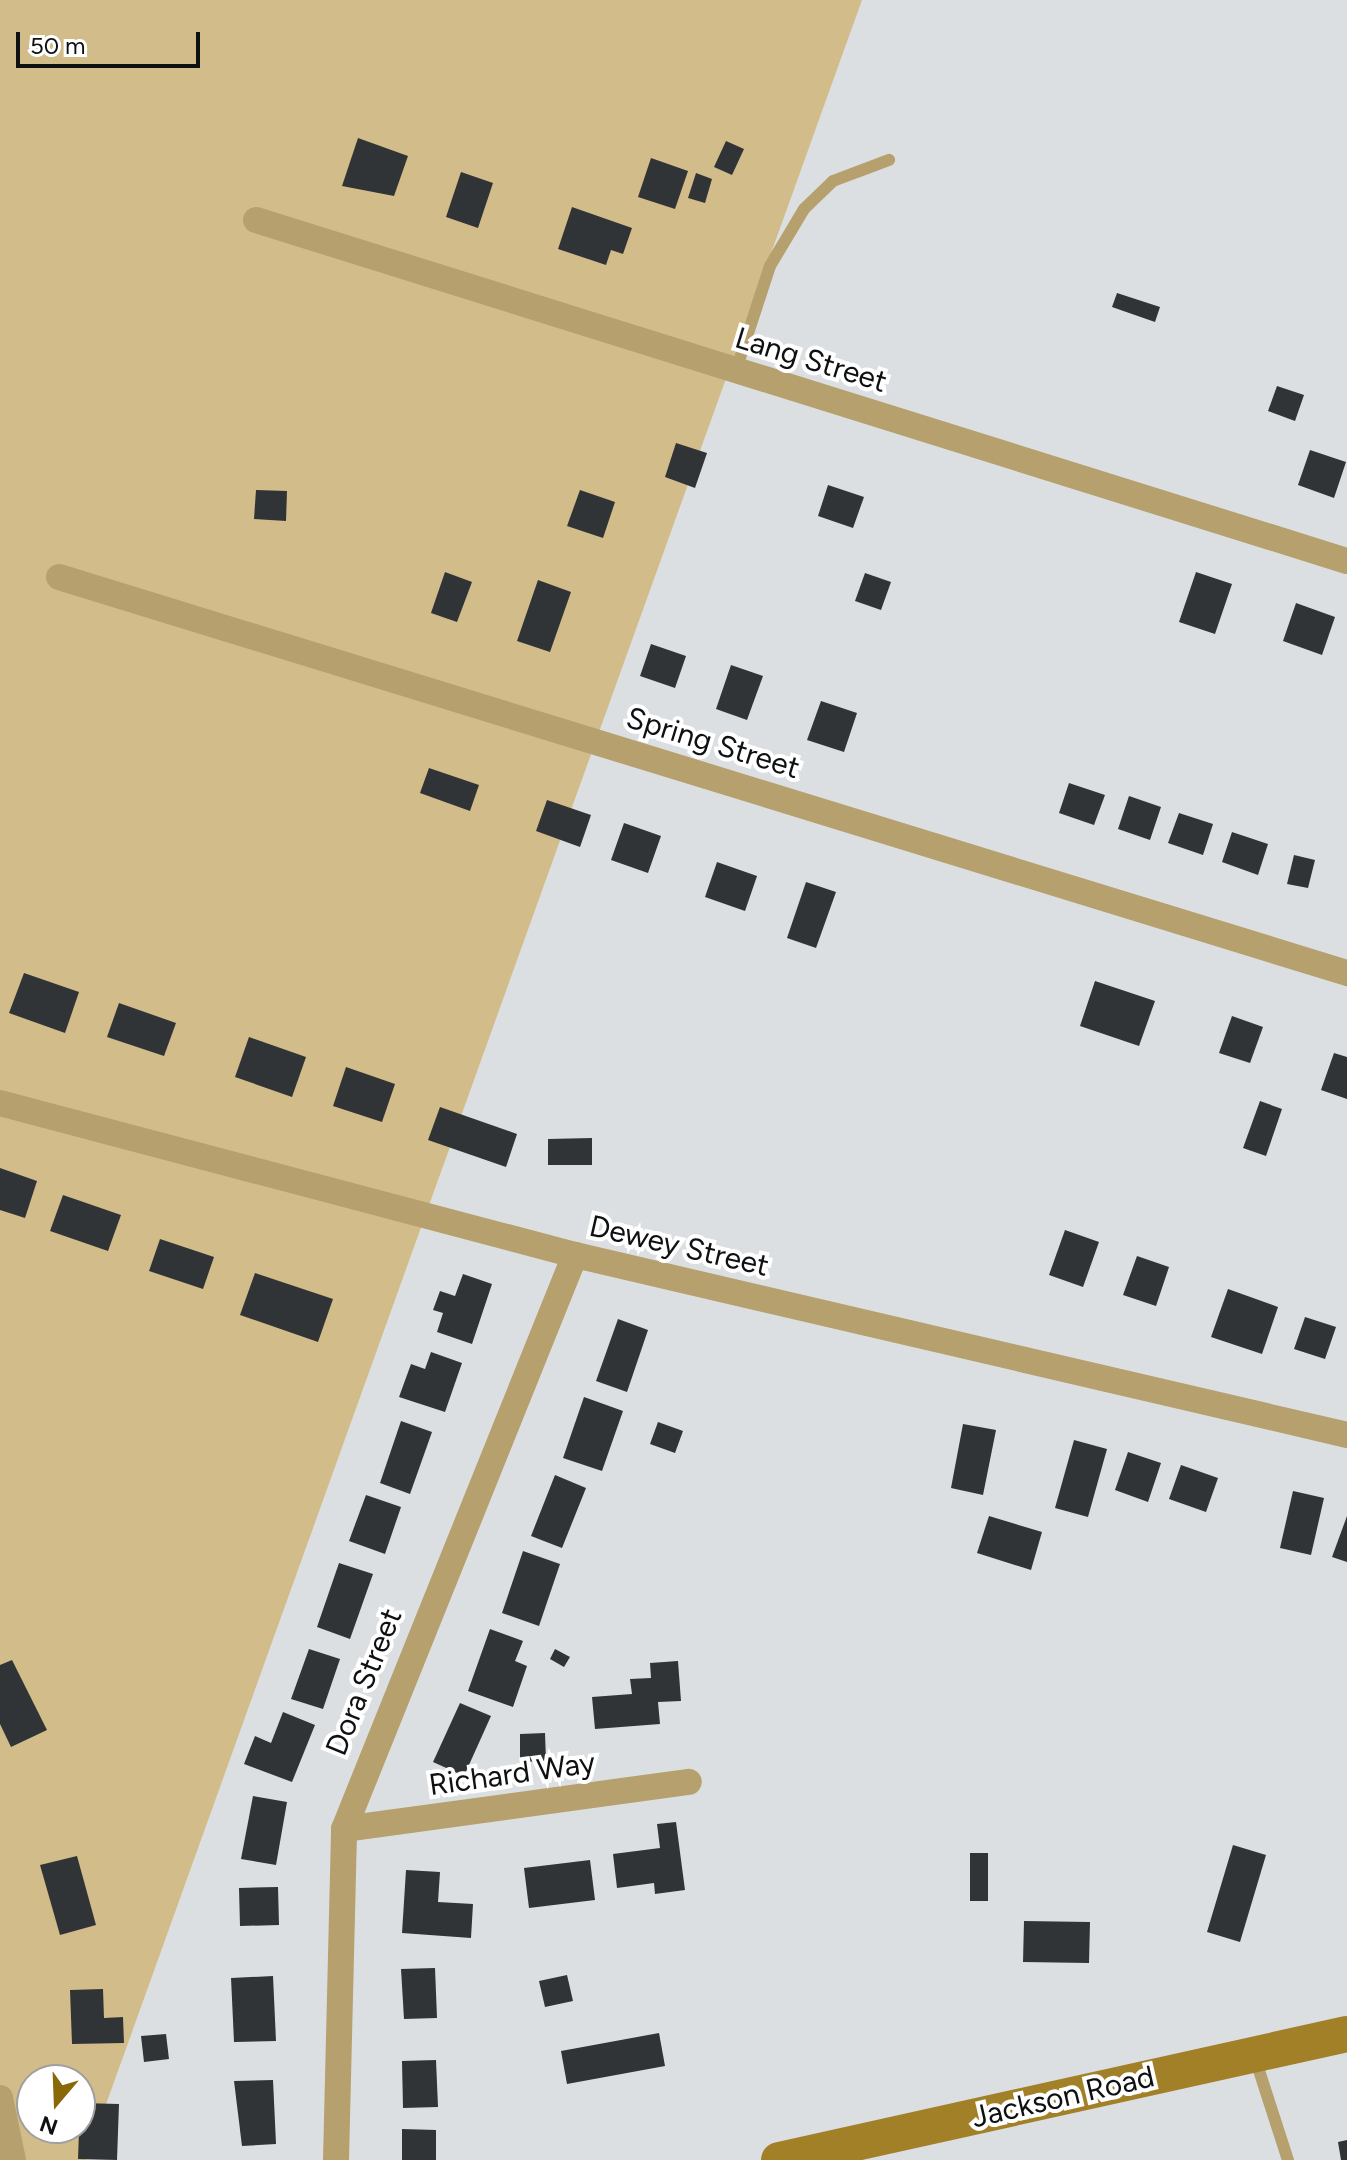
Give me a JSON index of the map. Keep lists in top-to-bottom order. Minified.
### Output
{"streets":{"main road":["Jackson Road"],"street":["Lang Street","Spring Street","Dewey Street","Dora Street","Richard Way"]},"crossings":[["Dewey Street","Dora Street"],["Dora Street","Richard Way"]],"scale_bar":"50 m","north":"bottom"}
